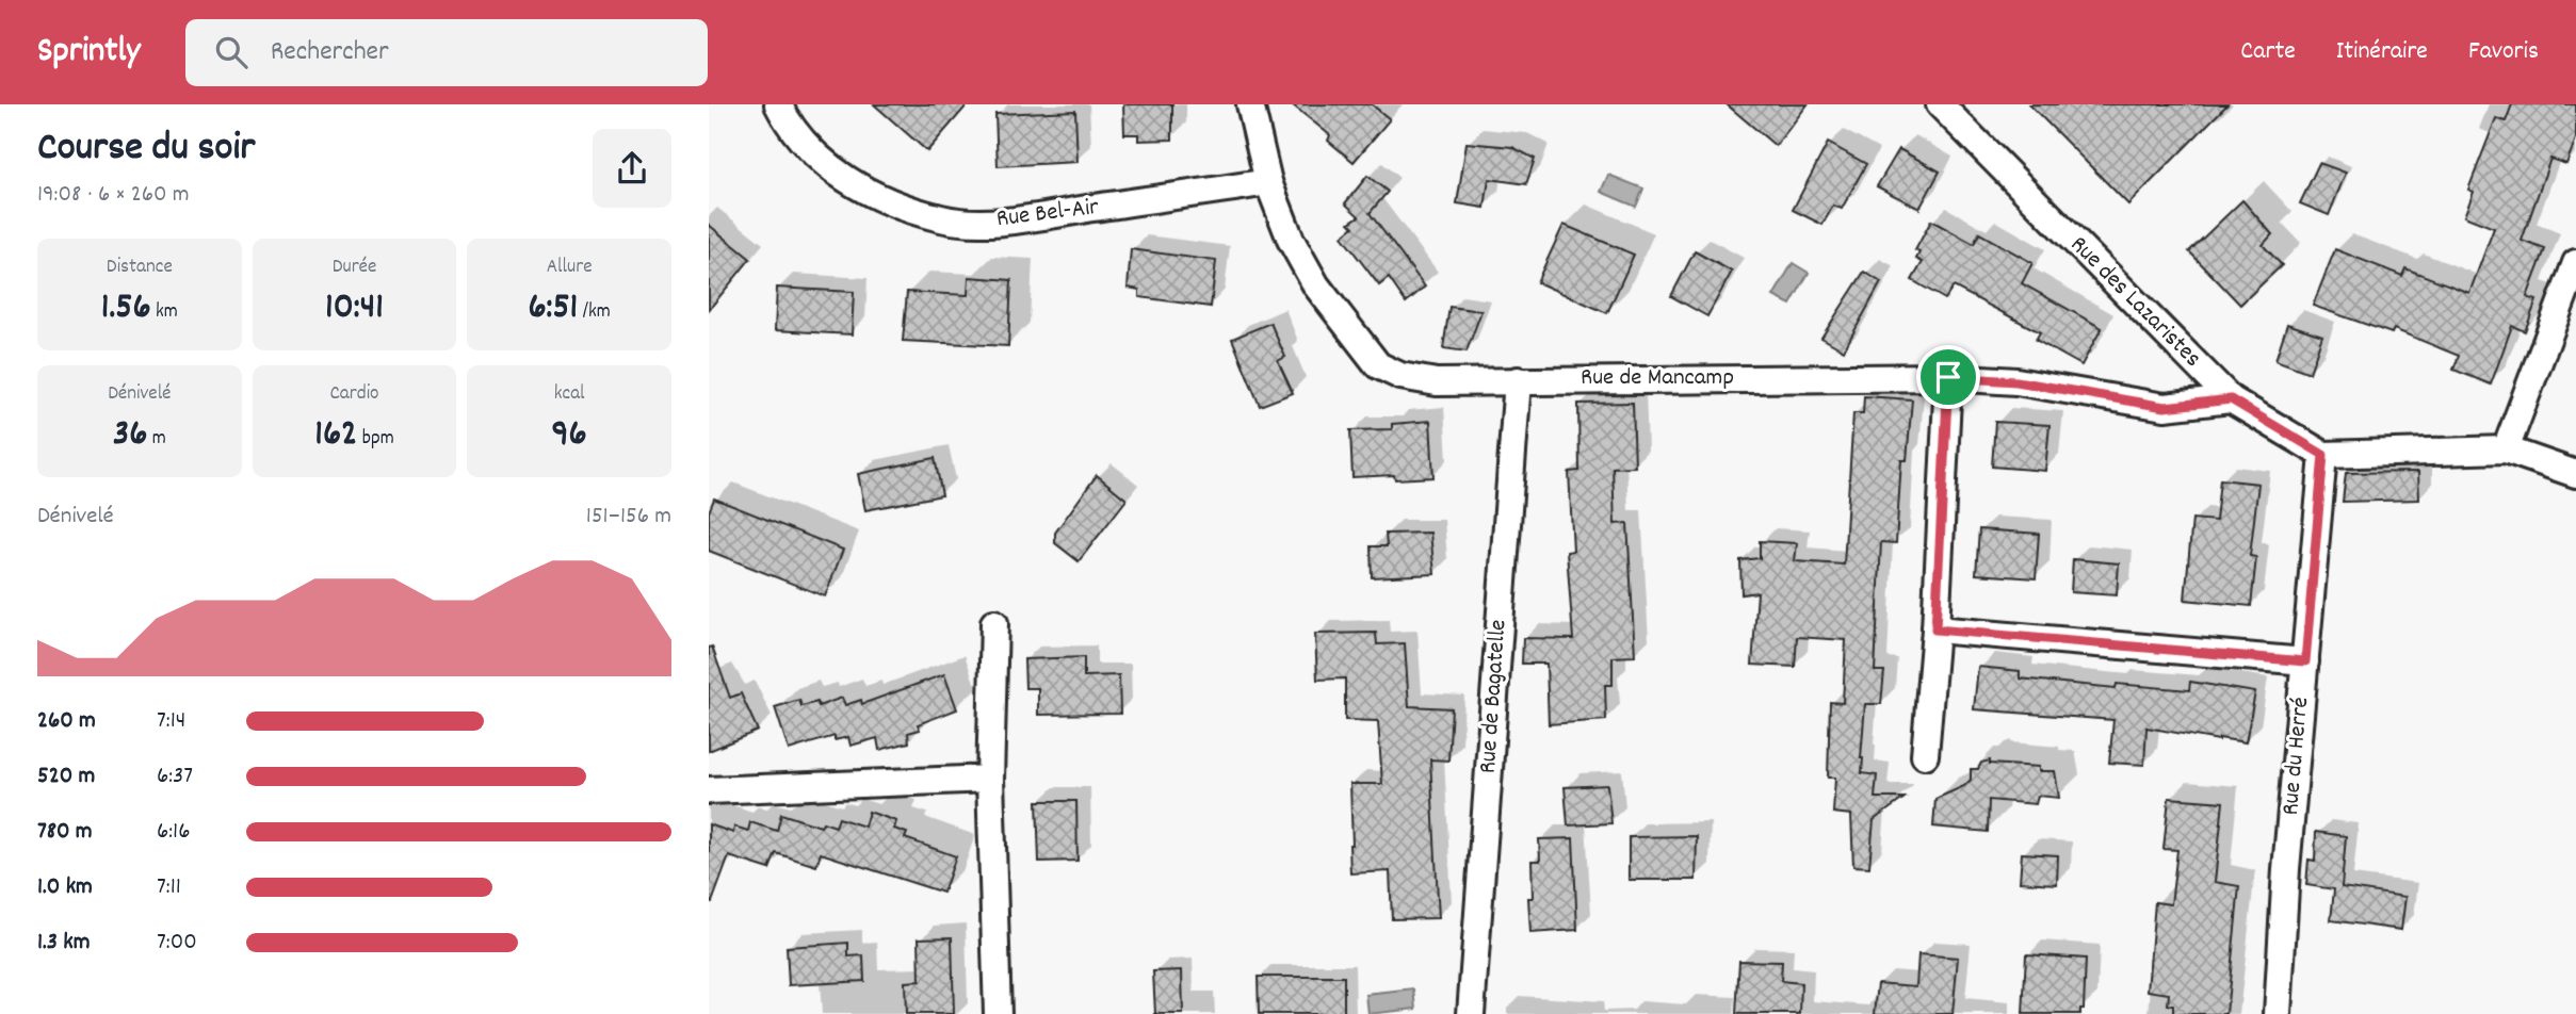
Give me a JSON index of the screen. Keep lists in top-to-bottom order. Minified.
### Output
{"streets":{"street":["Rue Bel-Air","Rue des Lazaristes","Rue de Mancamp","Rue de Bagatelle","Rue du Herré"]},"crossings":[["Rue Bel-Air","Rue de Mancamp"],["Rue des Lazaristes","Rue de Mancamp"],["Rue des Lazaristes","Rue du Herré"],["Rue de Mancamp","Rue de Bagatelle"]],"page":{"header":"Sprintly","search":"Rechercher","nav":["Carte","Itinéraire","Favoris"],"heading":["Course du soir","19:08 · 6 × 260 m"],"stats":[["Distance","1.56 km"],["Durée","10:41"],["Allure","6:51 /km"],["Dénivelé","36 m"],["Cardio","162 bpm"],["kcal","96"]],"chart":["Dénivelé","151–156 m"],"list":[{"name":"260 m","note":"7:14"},{"name":"520 m","note":"6:37"},{"name":"780 m","note":"6:16"},{"name":"1.0 km","note":"7:11"},{"name":"1.3 km","note":"7:00"}]}}
